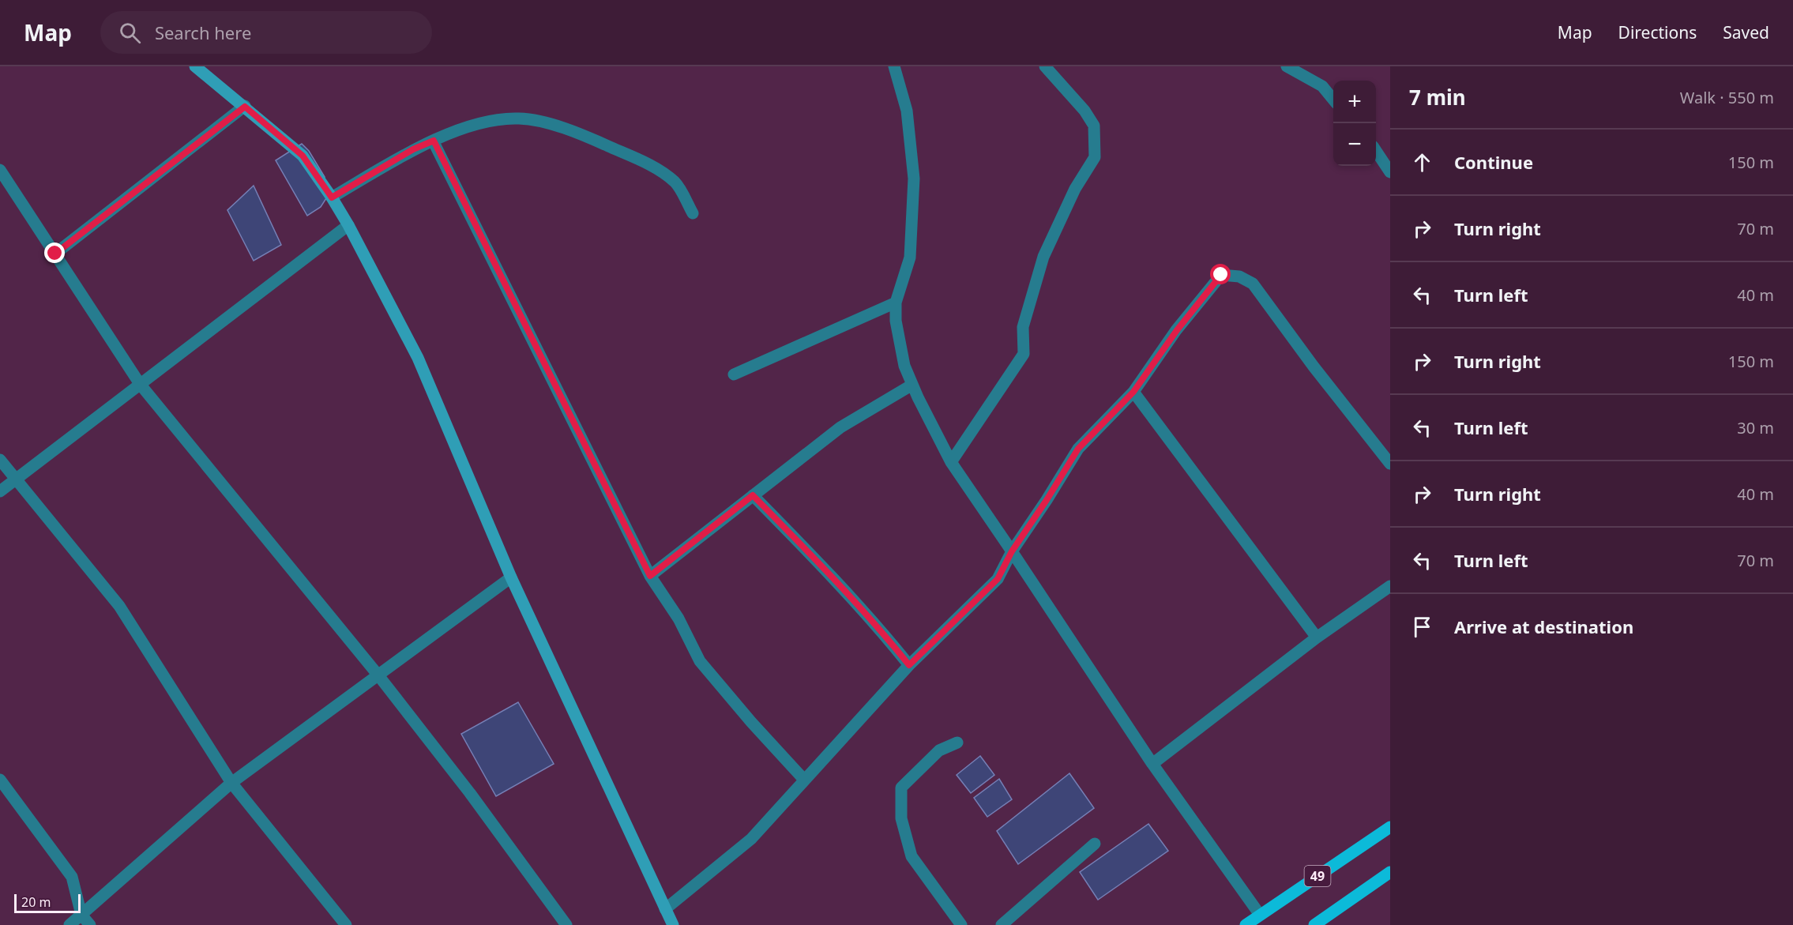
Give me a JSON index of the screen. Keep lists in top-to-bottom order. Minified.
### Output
{"streets":{"main road":["49"]},"scale_bar":"20 m","page":{"header":"Map","search":"Search here","nav":["Map","Directions","Saved"],"heading":["7 min","Walk · 550 m"],"map_buttons":["+","−"],"list":[["Continue","150 m"],["Turn right","70 m"],["Turn left","40 m"],["Turn right","150 m"],["Turn left","30 m"],["Turn right","40 m"],["Turn left","70 m"],"Arrive at destination"],"scale":"20 m"}}
